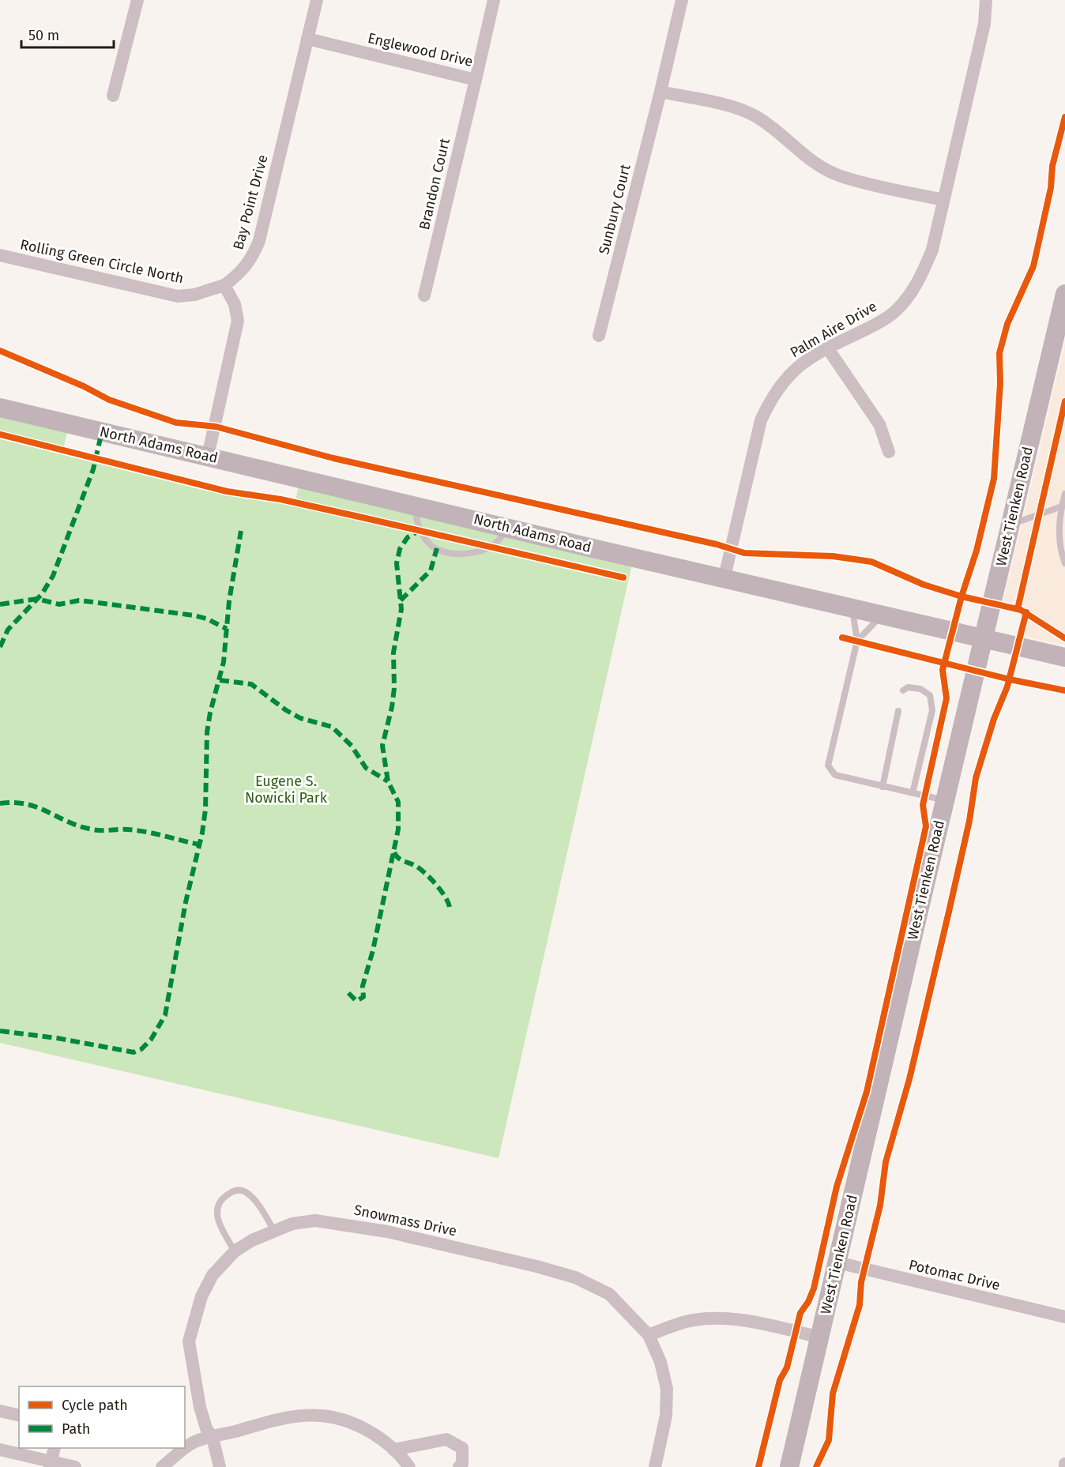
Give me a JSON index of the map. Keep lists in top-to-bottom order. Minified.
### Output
{"streets":{"street":["Englewood Drive","Brandon Court","Bay Point Drive","Sunbury Court","Rolling Green Circle North","Palm Aire Drive","North Adams Road","West Tienken Road","Snowmass Drive","Potomac Drive"]},"crossings":[["Englewood Drive","Brandon Court"],["Englewood Drive","Bay Point Drive"],["Bay Point Drive","Rolling Green Circle North"],["Palm Aire Drive","North Adams Road"],["North Adams Road","West Tienken Road"],["West Tienken Road","Potomac Drive"]],"parks":["Eugene S. Nowicki Park"],"legend":["Cycle path","Path"],"scale_bar":"50 m"}
